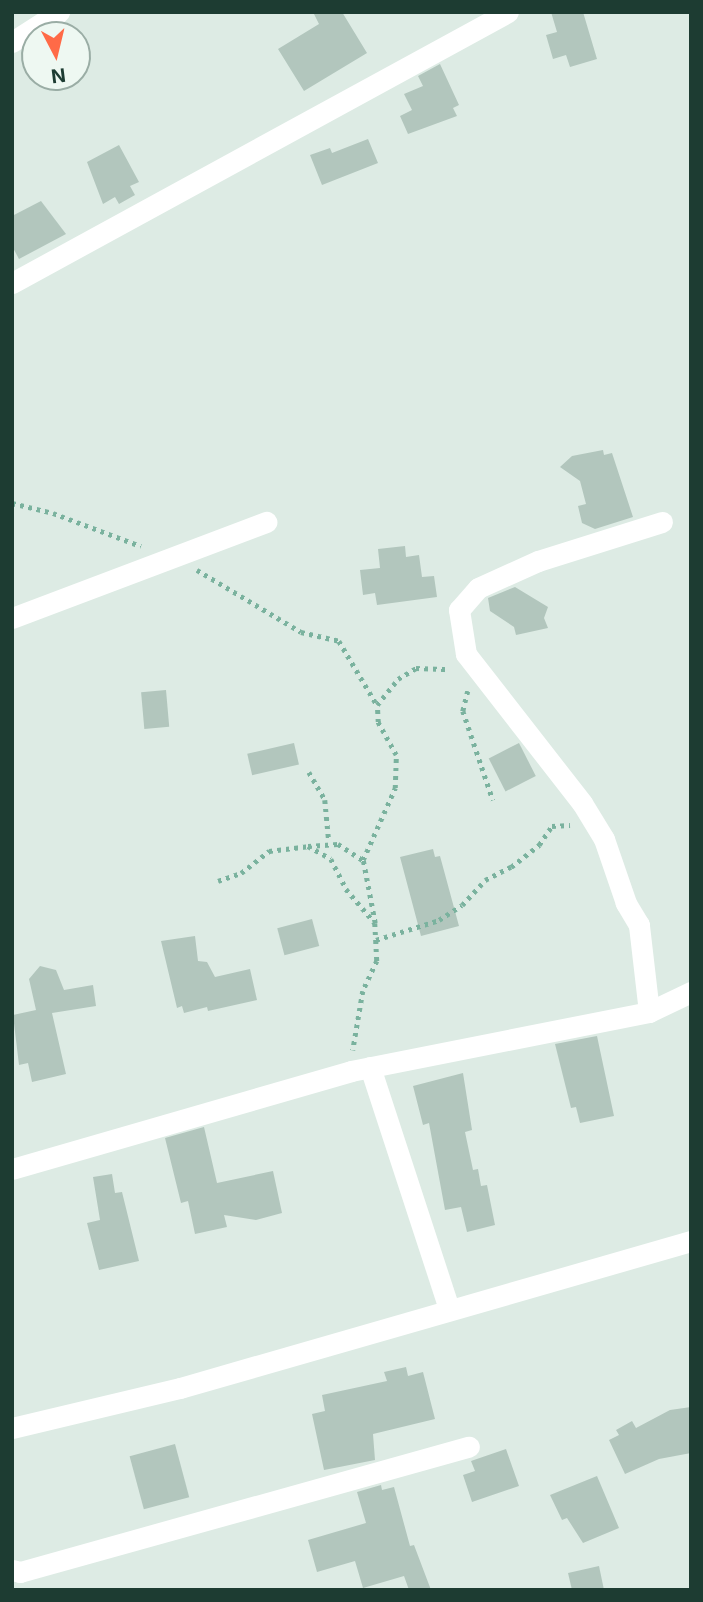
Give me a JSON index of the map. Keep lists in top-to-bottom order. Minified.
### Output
{"north":"bottom"}
